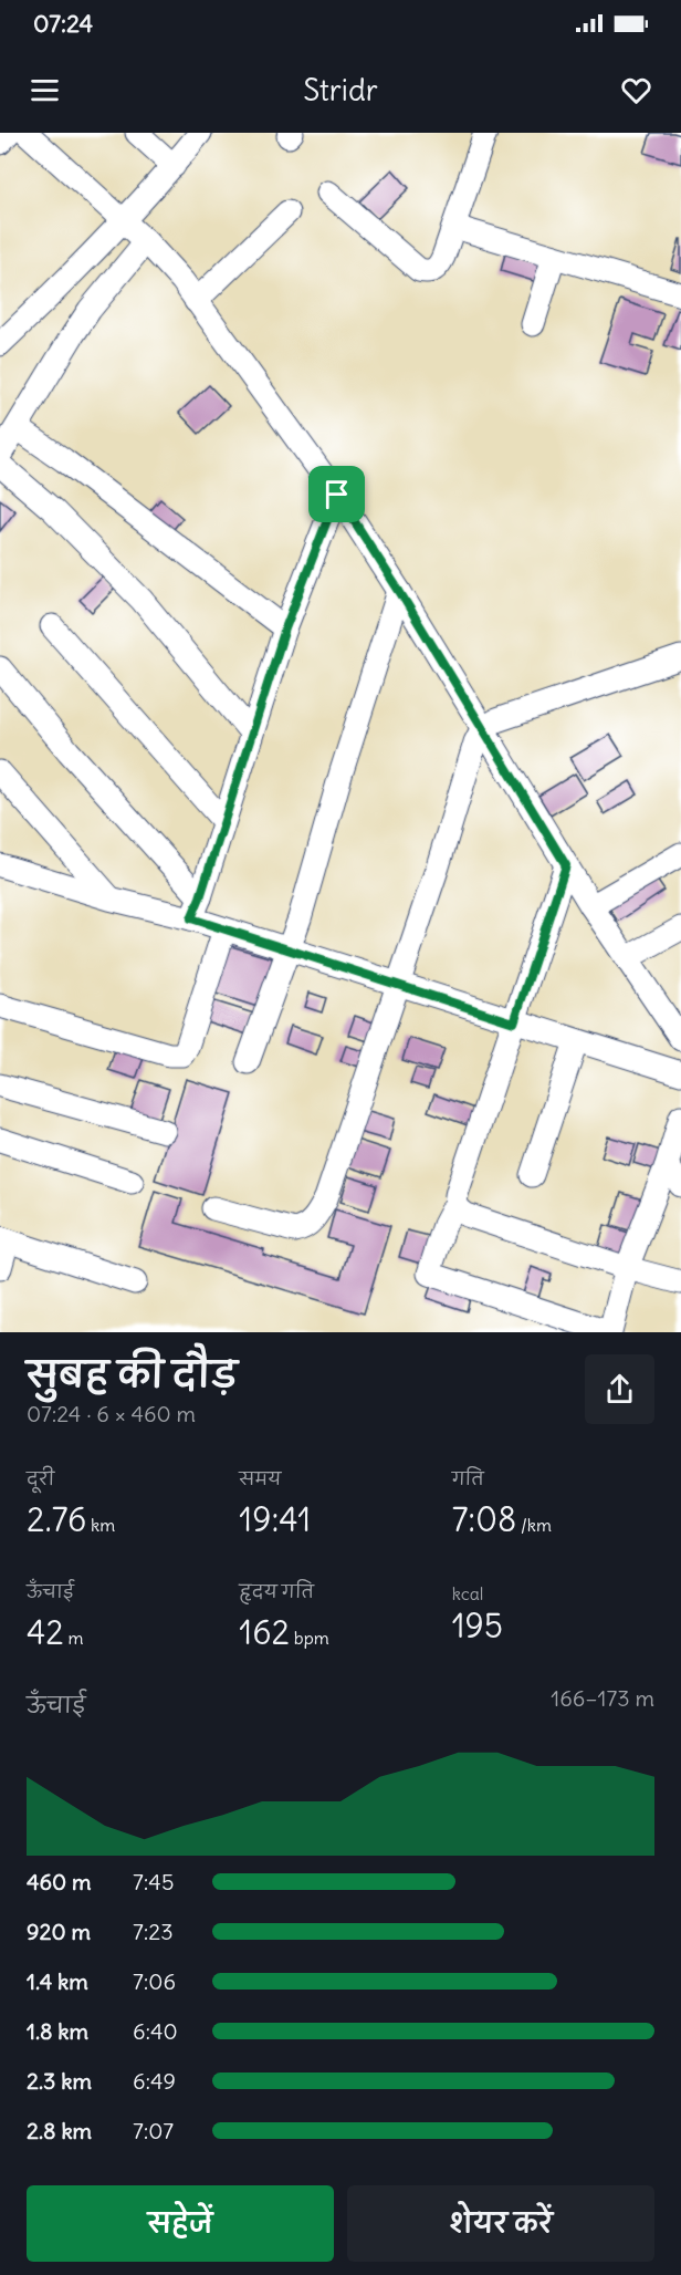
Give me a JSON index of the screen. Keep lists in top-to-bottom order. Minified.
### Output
{"page":{"status":"07:24","header":"Stridr","heading":["सुबह की दौड़","07:24 · 6 × 460 m"],"stats":[["दूरी","2.76 km"],["समय","19:41"],["गति","7:08 /km"],["ऊँचाई","42 m"],["हृदय गति","162 bpm"],["kcal","195"]],"chart":["ऊँचाई","166–173 m"],"list":[{"name":"460 m","note":"7:45"},{"name":"920 m","note":"7:23"},{"name":"1.4 km","note":"7:06"},{"name":"1.8 km","note":"6:40"},{"name":"2.3 km","note":"6:49"},{"name":"2.8 km","note":"7:07"}],"buttons":["सहेजें","शेयर करें"]}}
